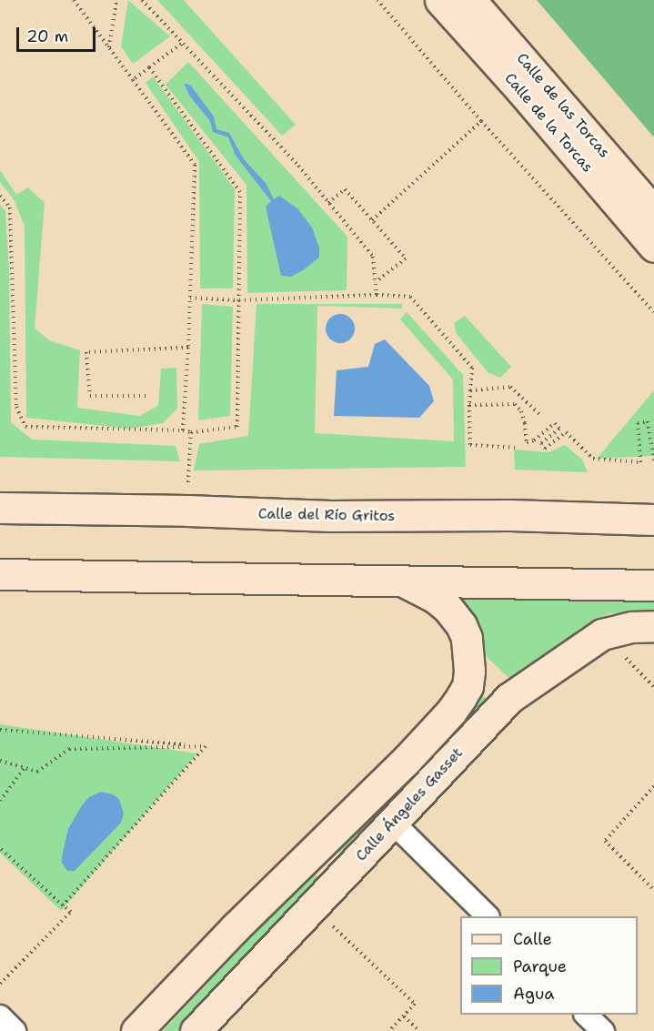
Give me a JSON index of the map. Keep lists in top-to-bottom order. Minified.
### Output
{"streets":{"street":["Calle de las Torcas","Calle de la Torcas","Calle del Río Gritos","Calle Ángeles Gasset"]},"legend":["Calle","Parque","Agua"],"scale_bar":"20 m"}
